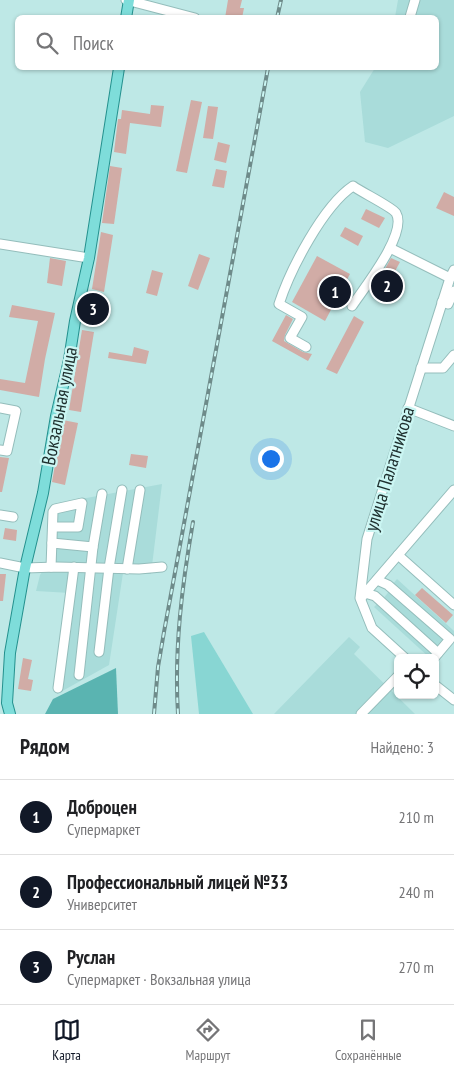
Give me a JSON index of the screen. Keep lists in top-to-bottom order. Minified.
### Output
{"streets":{"main road":["Вокзальная улица"],"street":["улица Палатникова"]},"page":{"search":"Поиск","pins":["2","1","3"],"heading":["Рядом","Найдено: 3"],"list":[{"mark":"1","name":"Доброцен","note":"Супермаркет","value":"210 m"},{"mark":"2","name":"Профессиональный лицей №33","note":"Университет","value":"240 m"},{"mark":"3","name":"Руслан","note":"Супермаркет · Вокзальная улица","value":"270 m"}],"nav":["Карта","Маршрут","Сохранённые"]}}
